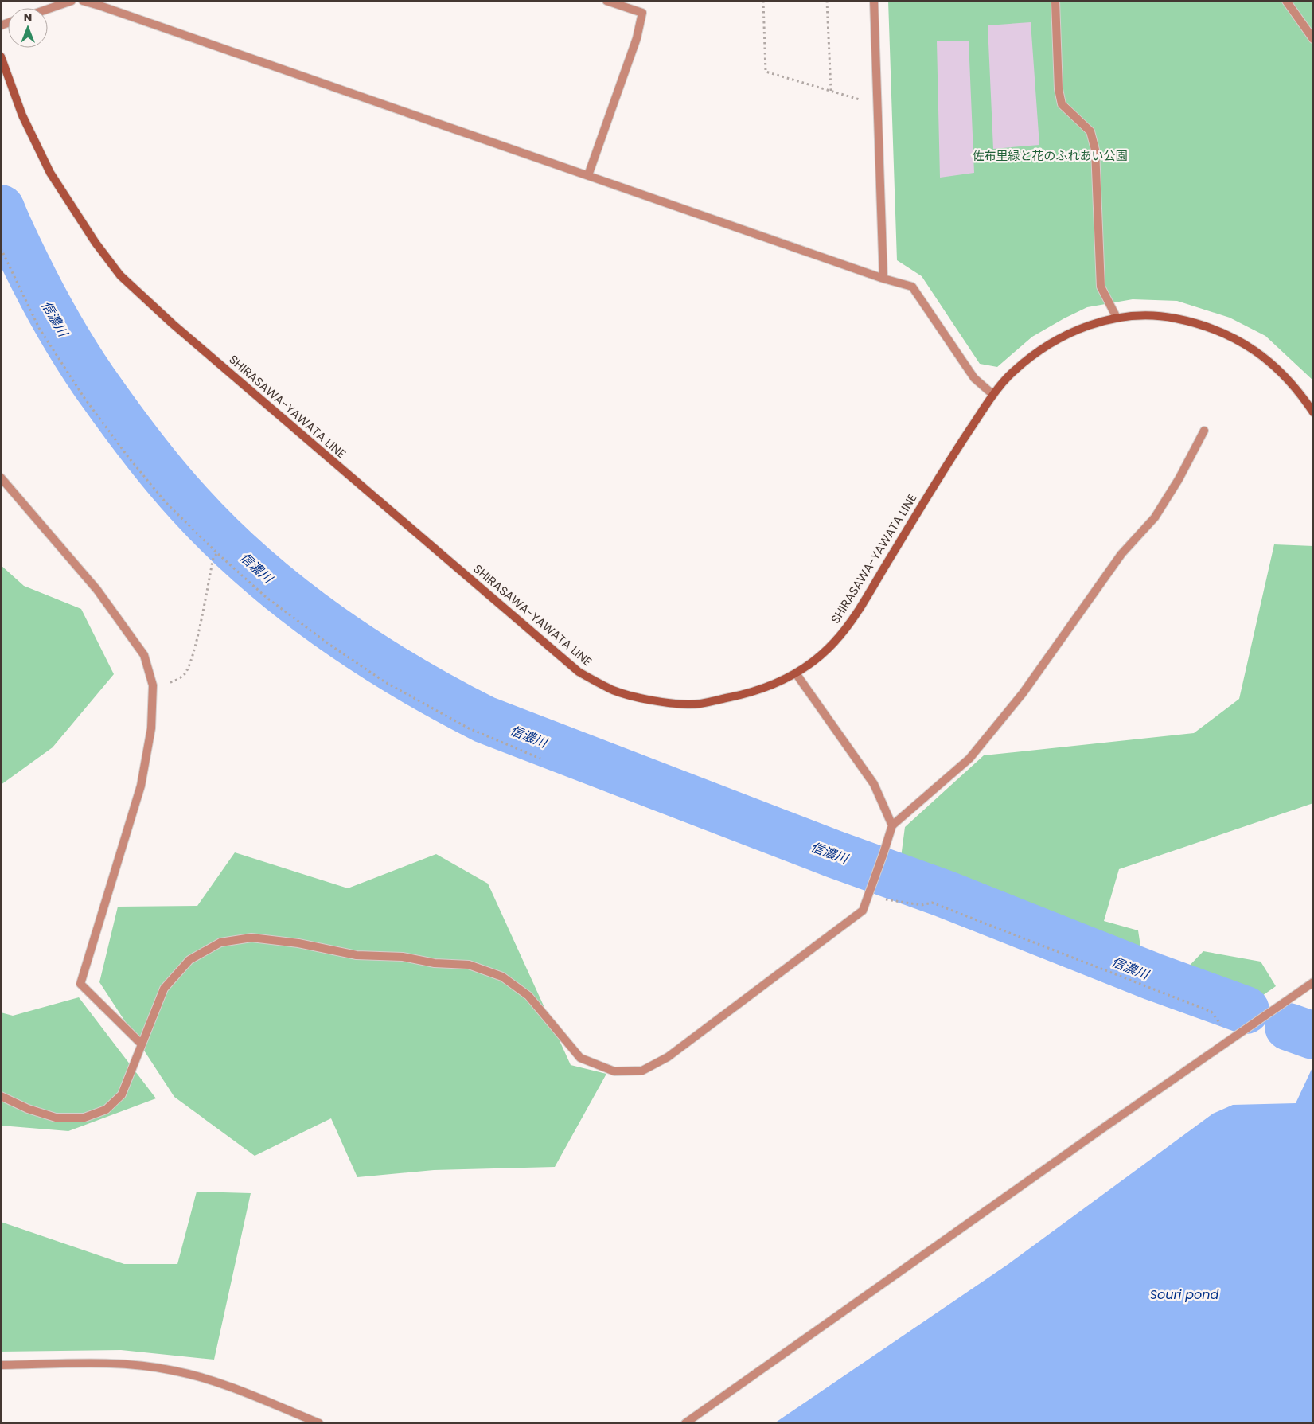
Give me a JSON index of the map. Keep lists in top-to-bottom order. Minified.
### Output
{"streets":{"main road":["SHIRASAWA-YAWATA LINE"]},"water":["信濃川","Souri pond"],"parks":["佐布里緑と花のふれあい公園"],"north":"top"}
